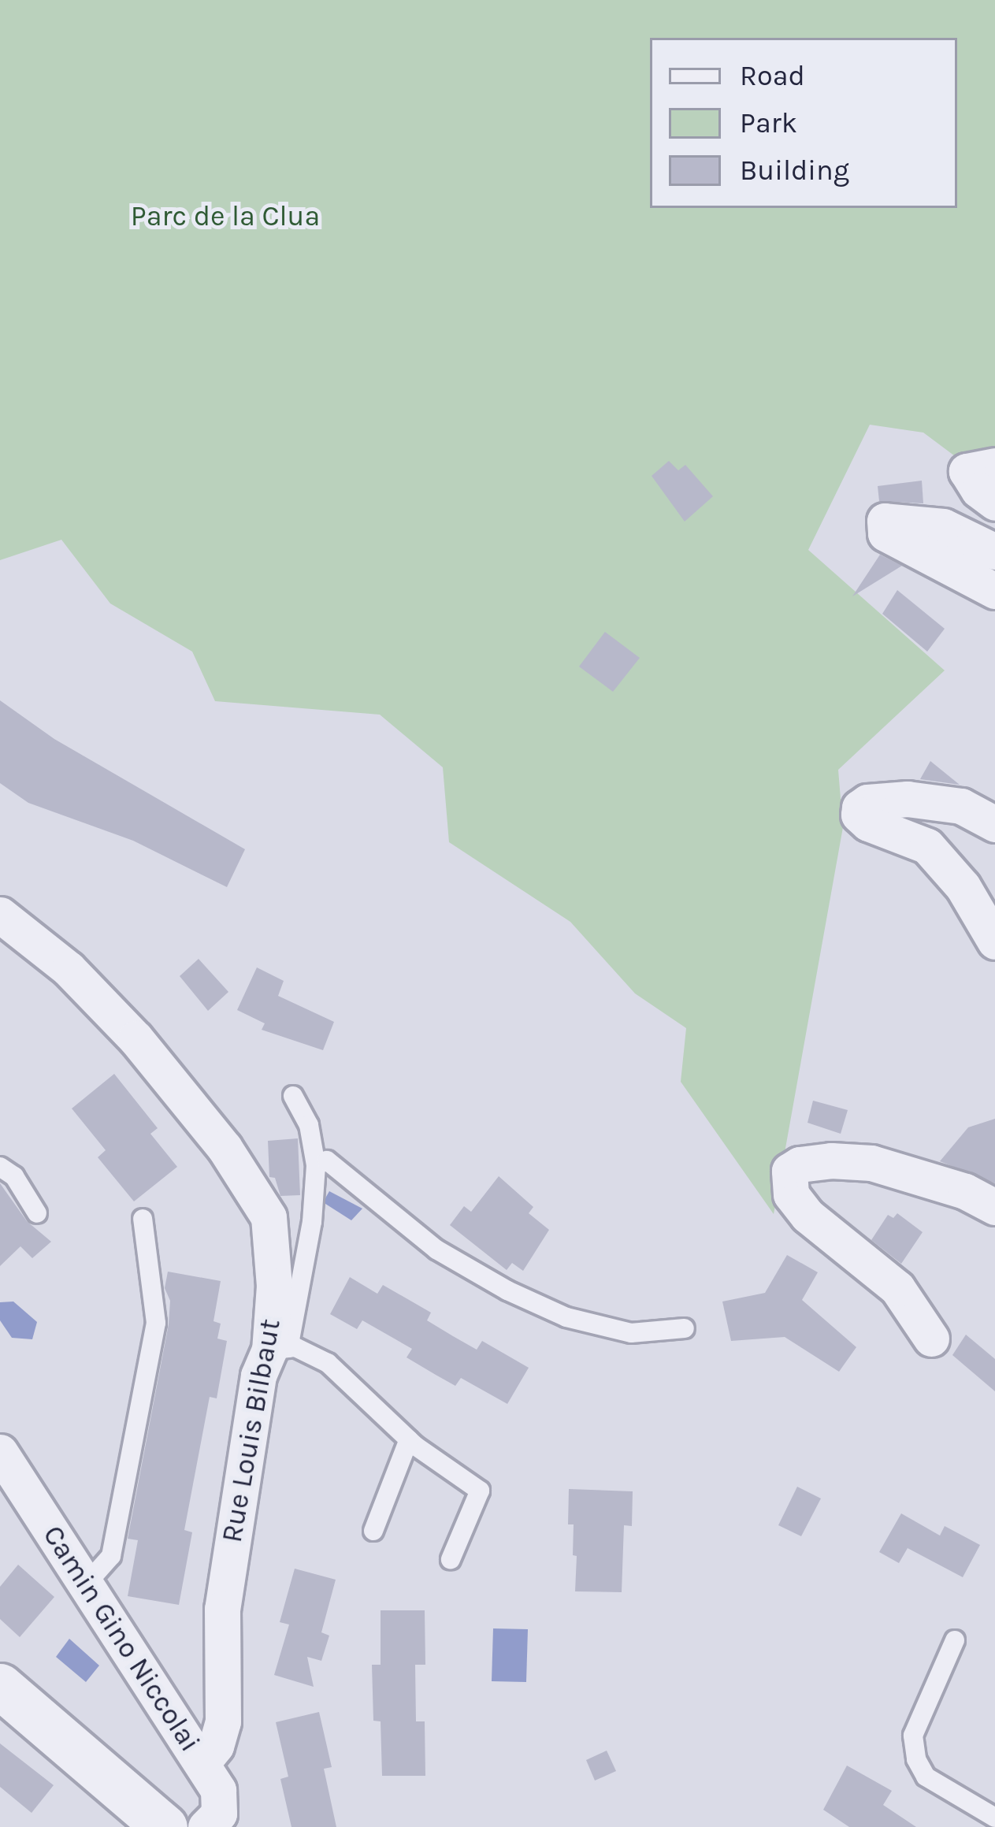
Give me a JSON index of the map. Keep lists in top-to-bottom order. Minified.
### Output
{"streets":{"street":["Rue Louis Bilbaut","Camin Gino Niccolai"]},"crossings":[["Rue Louis Bilbaut","Camin Gino Niccolai"]],"parks":["Parc de la Clua"],"legend":["Road","Park","Building"]}
